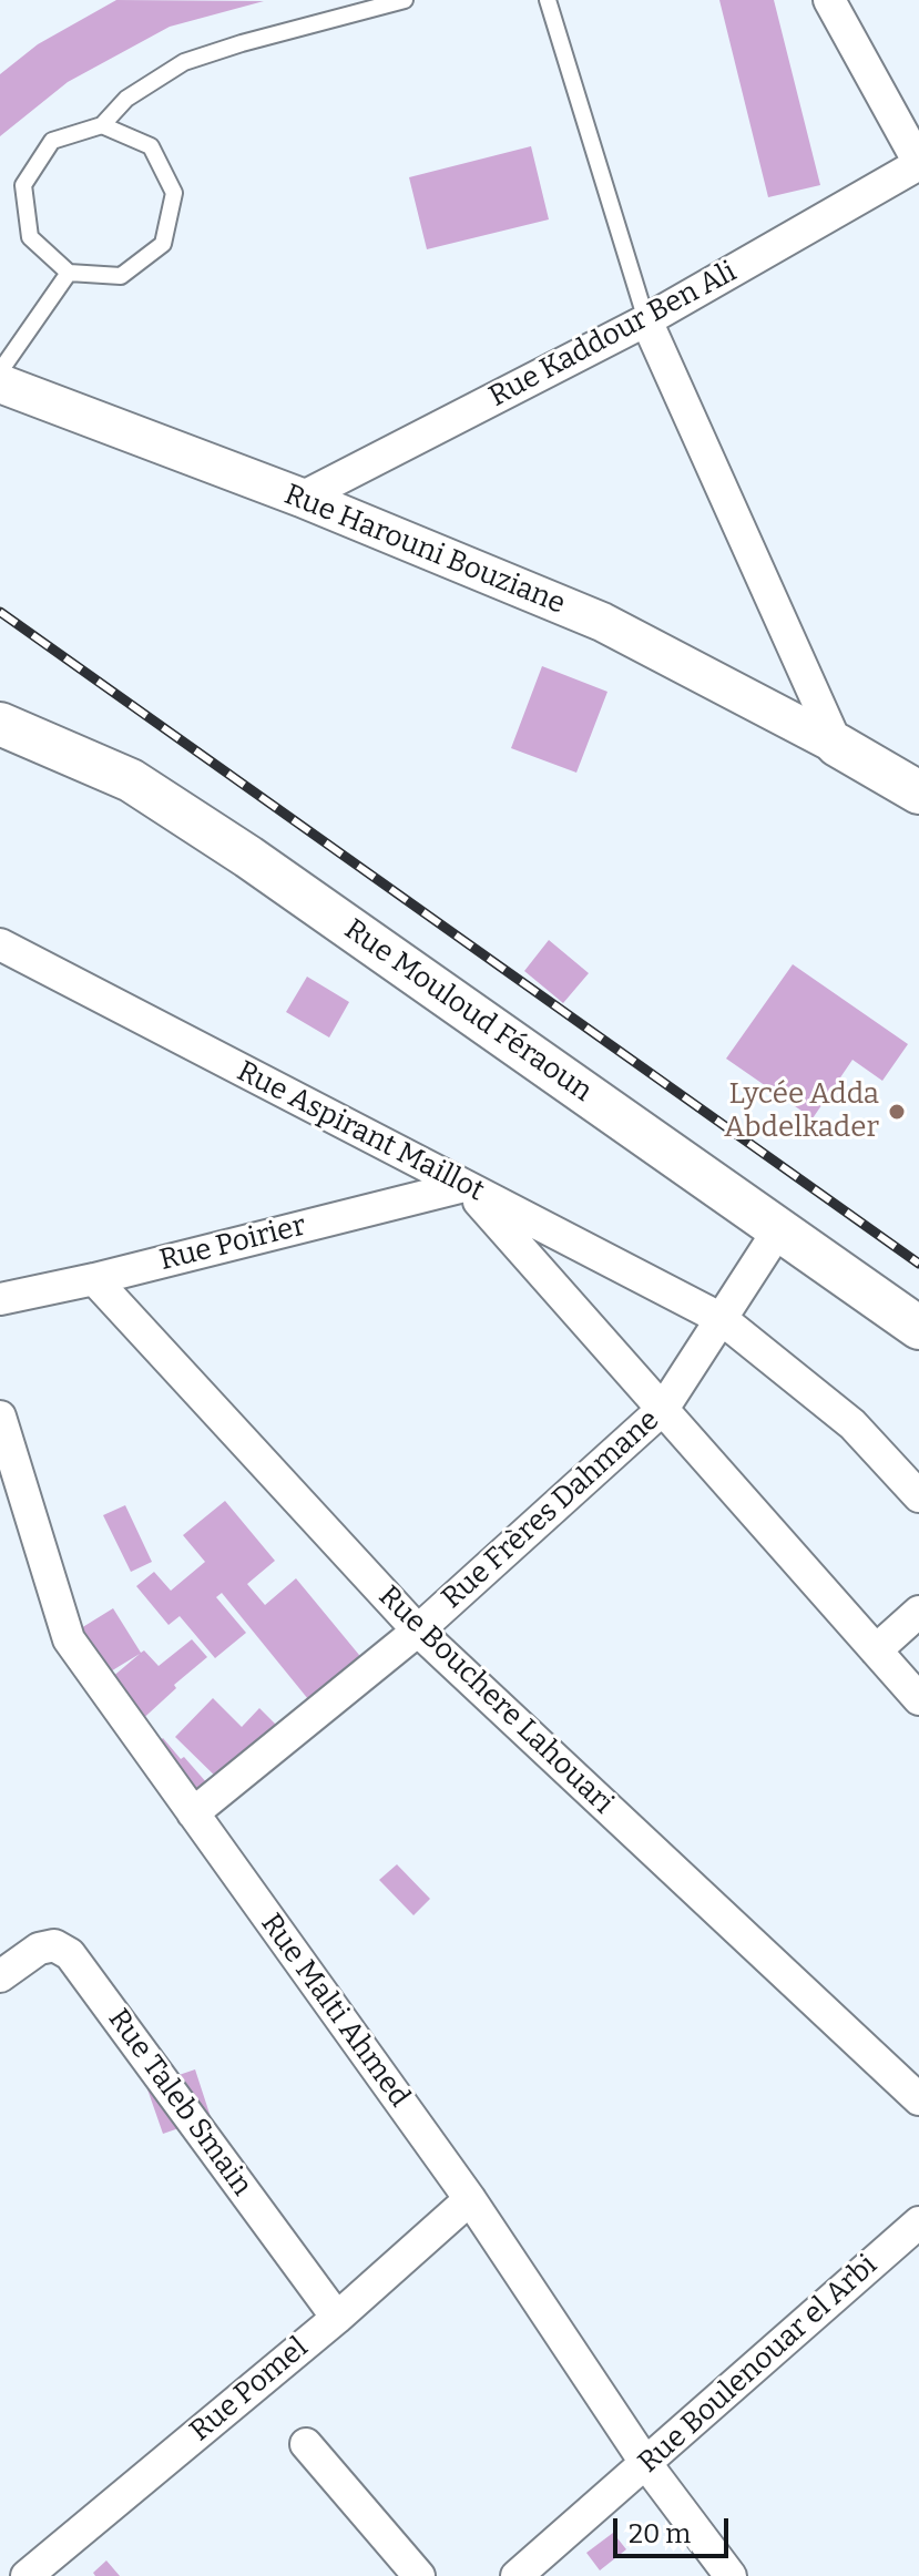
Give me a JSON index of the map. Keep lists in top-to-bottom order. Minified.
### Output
{"streets":{"main road":["Rue Mouloud Féraoun"],"street":["Rue Kaddour Ben Ali","Rue Harouni Bouziane","Rue Aspirant Maillot","Rue Poirier","Rue Frères Dahmane","Rue Bouchere Lahouari","Rue Malti Ahmed","Rue Taleb Smain","Rue Boulenouar el Arbi","Rue Pomel"]},"crossings":[["Rue Kaddour Ben Ali","Rue Harouni Bouziane"],["Rue Mouloud Féraoun","Rue Frères Dahmane"],["Rue Aspirant Maillot","Rue Poirier"],["Rue Aspirant Maillot","Rue Frères Dahmane"],["Rue Poirier","Rue Bouchere Lahouari"],["Rue Frères Dahmane","Rue Bouchere Lahouari"],["Rue Frères Dahmane","Rue Malti Ahmed"],["Rue Malti Ahmed","Rue Boulenouar el Arbi"],["Rue Malti Ahmed","Rue Pomel"],["Rue Taleb Smain","Rue Pomel"]],"places":["Lycée Adda Abdelkader"],"scale_bar":"20 m"}
